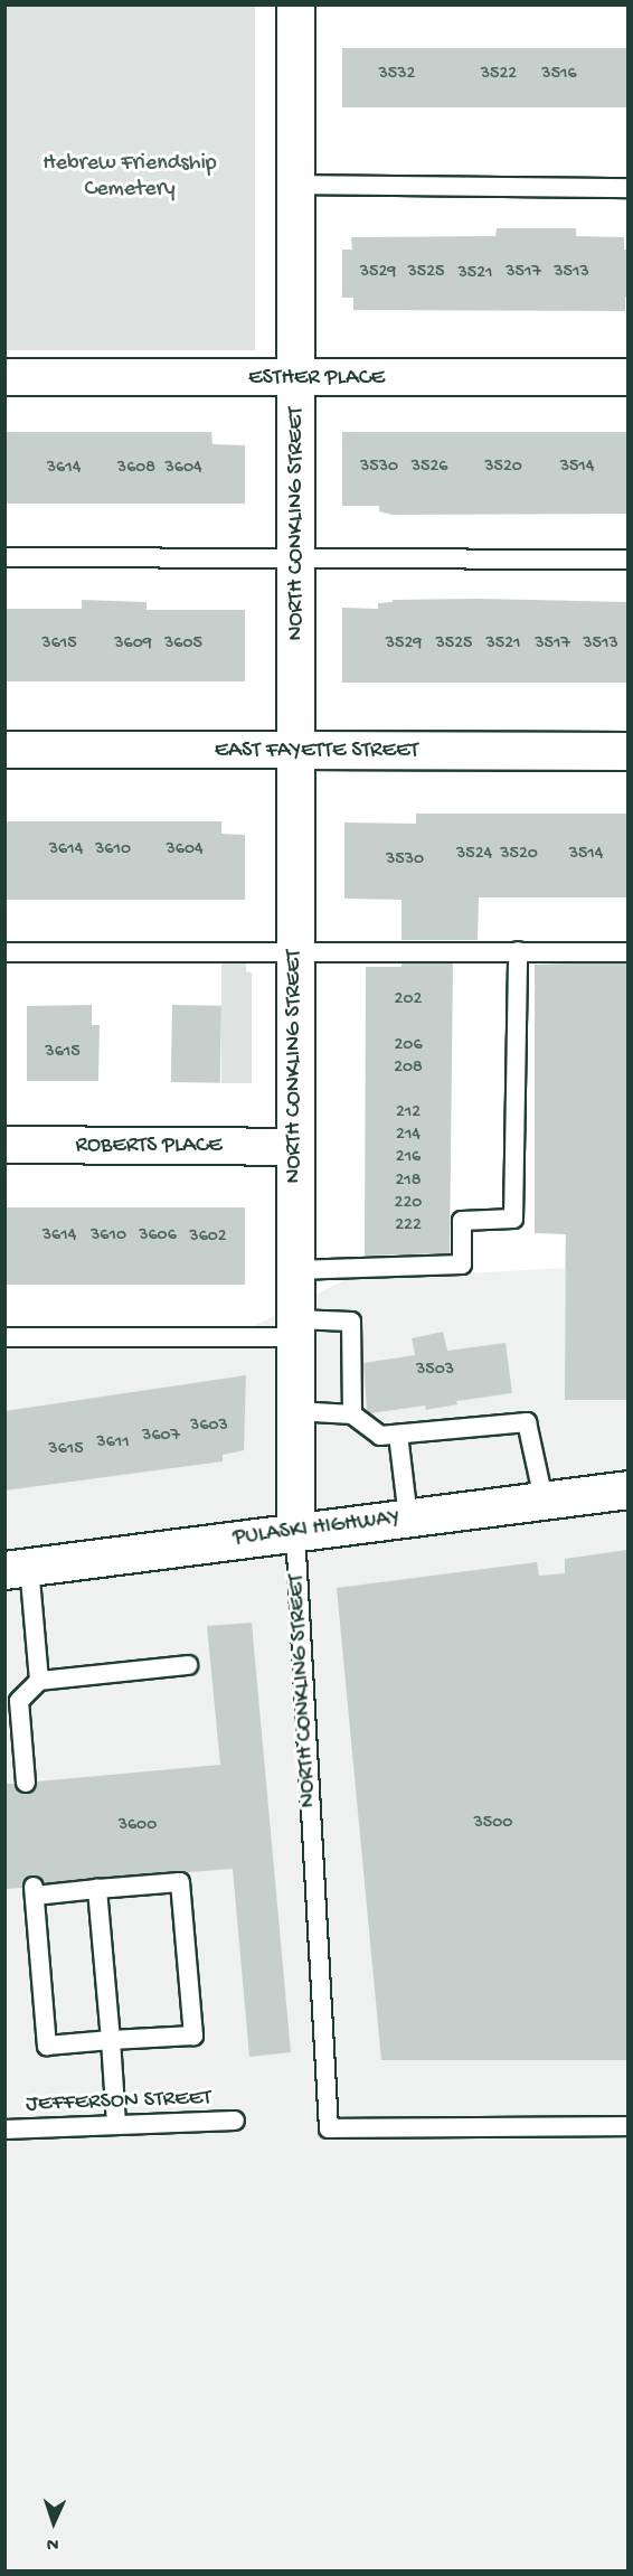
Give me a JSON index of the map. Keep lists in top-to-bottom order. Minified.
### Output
{"streets":{"street":["ESTHER PLACE","NORTH CONKLING STREET","EAST FAYETTE STREET","ROBERTS PLACE","PULASKI HIGHWAY"],"lane":["JEFFERSON STREET"]},"crossings":[["ESTHER PLACE","NORTH CONKLING STREET"],["NORTH CONKLING STREET","EAST FAYETTE STREET"],["NORTH CONKLING STREET","ROBERTS PLACE"],["NORTH CONKLING STREET","PULASKI HIGHWAY"]],"parks":["Hebrew Friendship Cemetery"],"house_numbers":["3532","3522","3516","3529","3525","3517","3513","3521","3530","3526","3520","3514","3614","3608","3604","3615","3609","3605","3529","3525","3521","3517","3513","3614","3610","3604","3524","3520","3514","3530","202","206","3615","208","212","214","216","218","220","222","3614","3610","3606","3602","3503","3603","3607","3611","3615","3500","3600"],"north":"bottom"}
